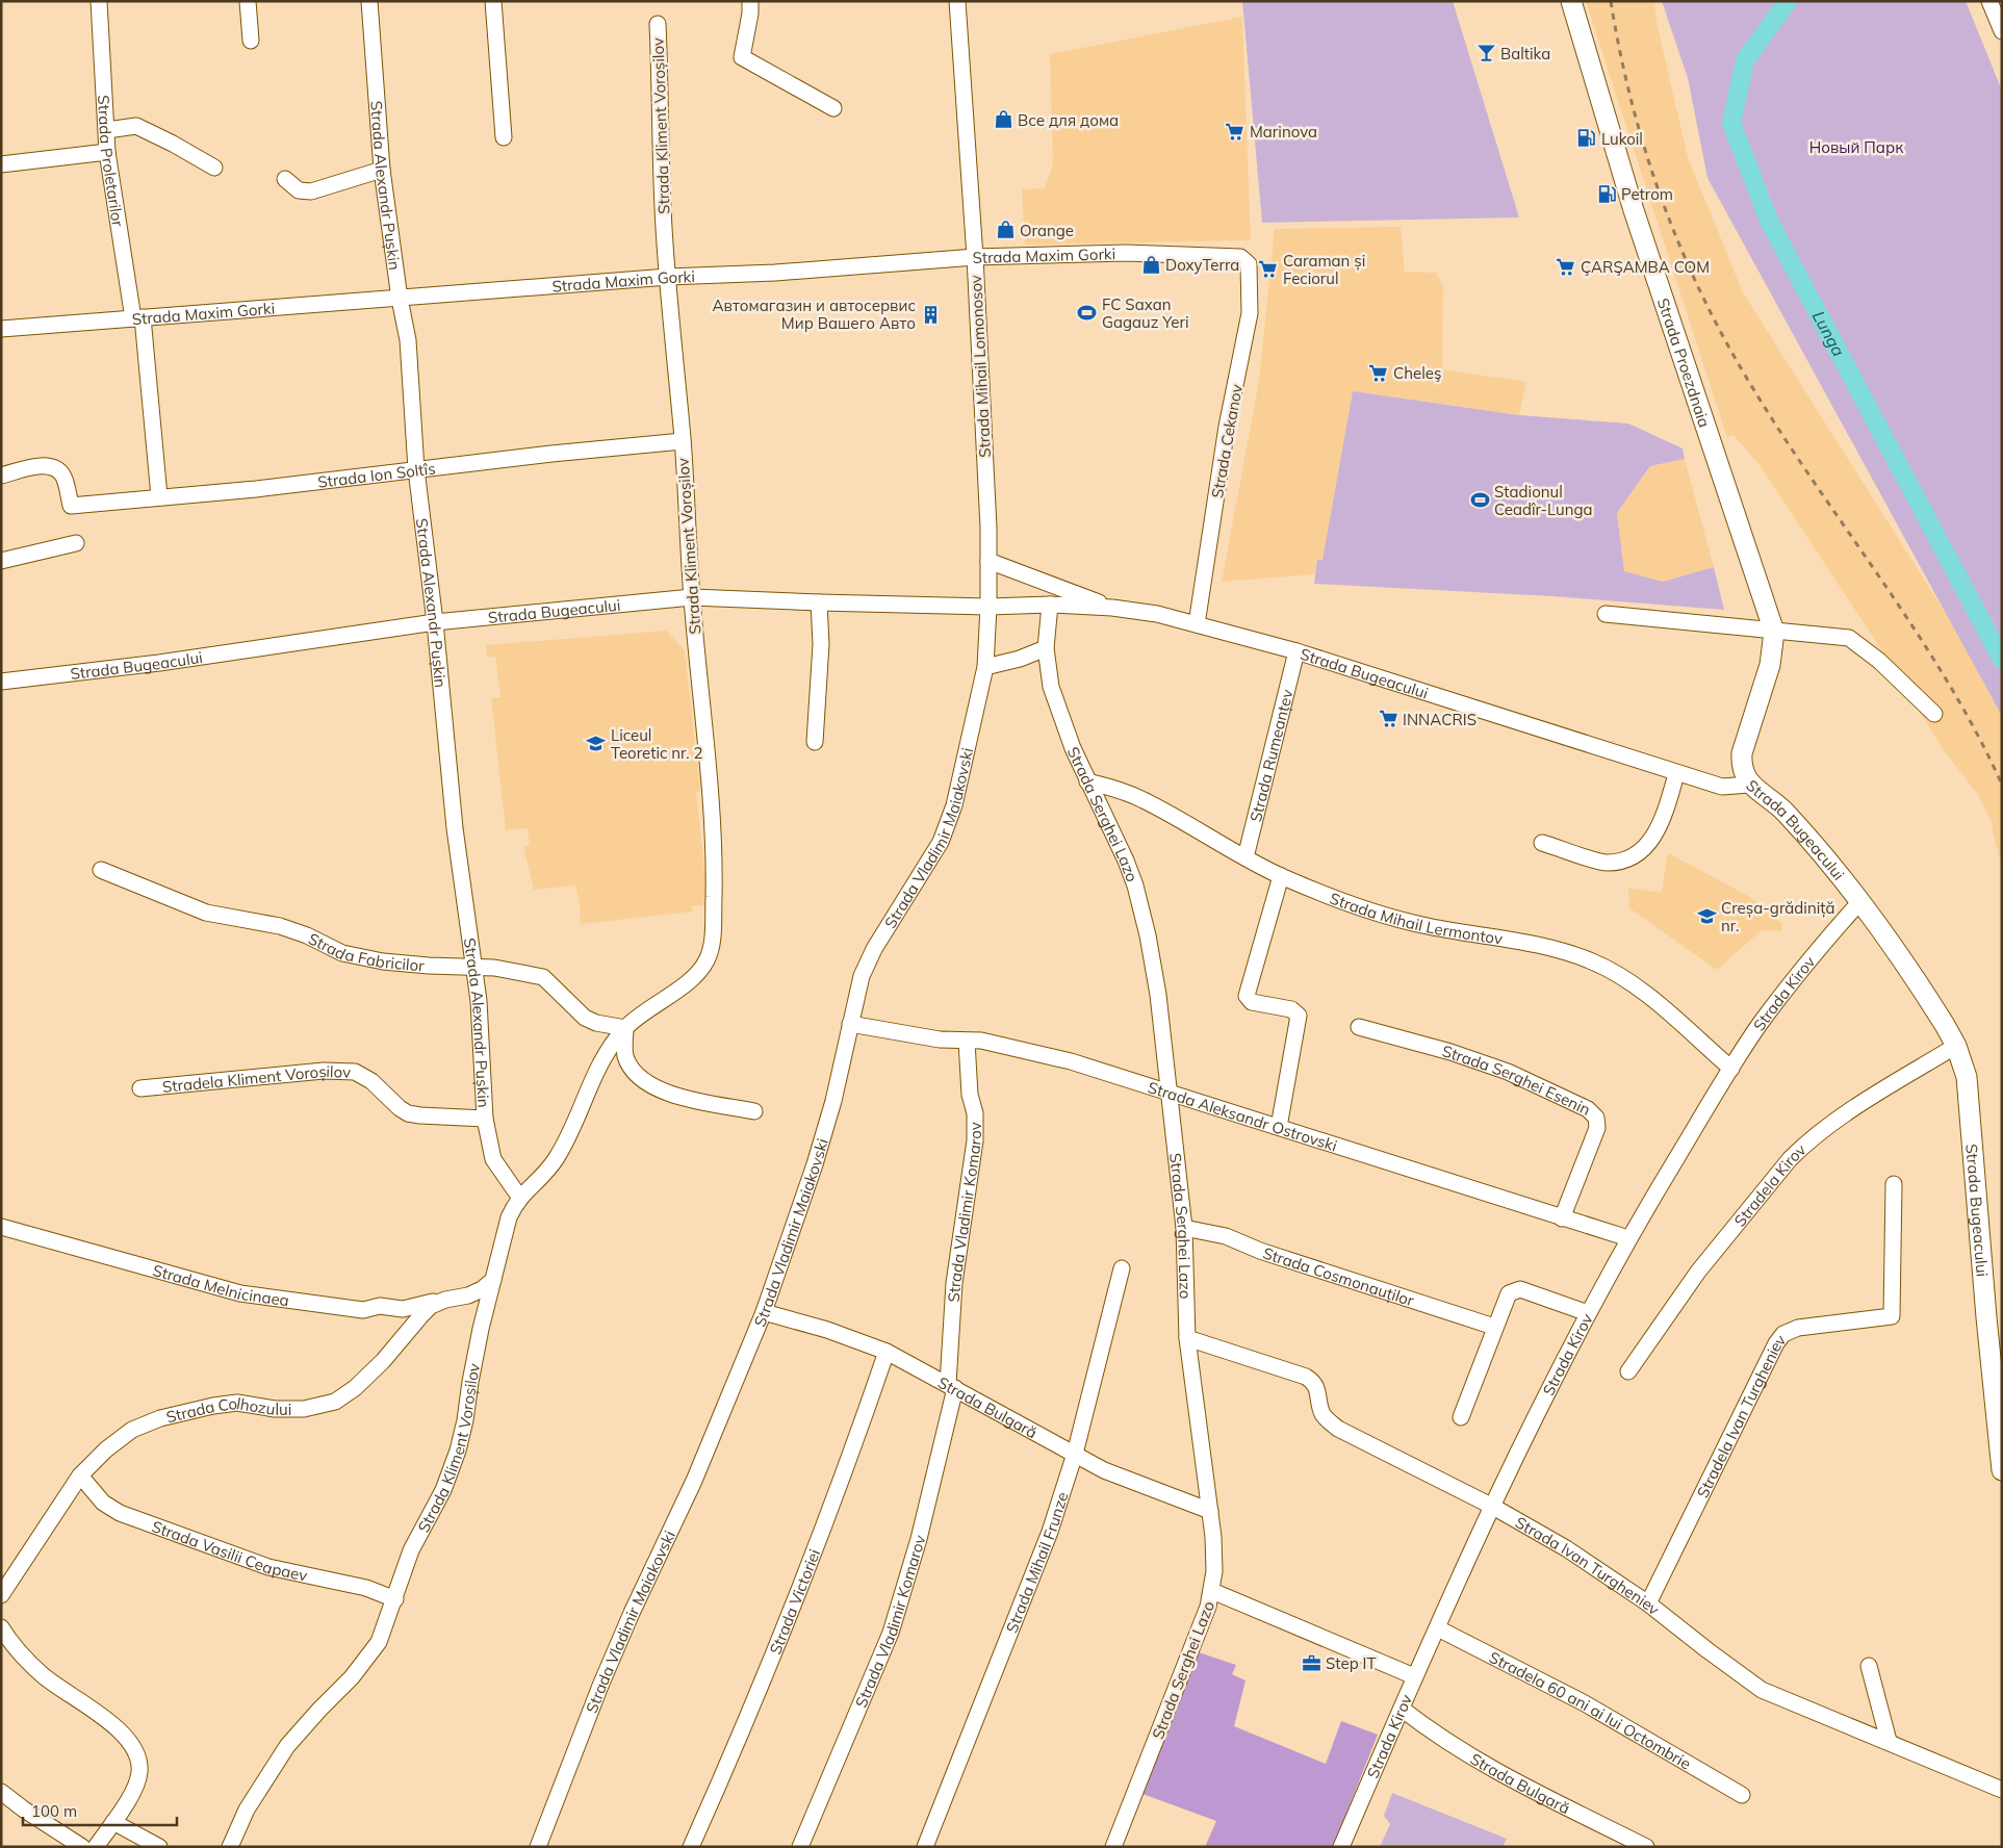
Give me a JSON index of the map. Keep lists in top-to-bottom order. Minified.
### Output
{"streets":{"main road":["Strada Proezdnaia","Strada Bugeacului"],"street":["Strada Kliment Voroșilov","Strada Proletarilor","Strada Alexandr Pușkin","Strada Maxim Gorki","Strada Mihail Lomonosov","Strada Cekanov","Strada Ion Soltîs","Strada Rumeanțev","Strada Serghei Lazo","Strada Vladimir Maiakovski","Strada Mihail Lermontov","Strada Fabricilor","Strada Kirov","Stradela Kliment Voroșilov","Strada Serghei Esenin","Strada Aleksandr Ostrovski","Stradela Kirov","Strada Vladimir Komarov","Strada Cosmonauților","Strada Melnicinaea","Strada Bulgară","Strada Colhozului","Stradela Ivan Turgheniev","Strada Vasilii Ceapaev","Strada Mihail Frunze","Strada Ivan Turgheniev","Strada Victoriei","Stradela 60 ani ai lui Octombrie"]},"crossings":[["Strada Kliment Voroșilov","Strada Alexandr Pușkin"],["Strada Kliment Voroșilov","Strada Maxim Gorki"],["Strada Kliment Voroșilov","Strada Ion Soltîs"],["Strada Kliment Voroșilov","Strada Bugeacului"],["Strada Kliment Voroșilov","Strada Fabricilor"],["Strada Kliment Voroșilov","Strada Colhozului"],["Strada Kliment Voroșilov","Strada Vasilii Ceapaev"],["Strada Proletarilor","Strada Maxim Gorki"],["Strada Proletarilor","Strada Ion Soltîs"],["Strada Alexandr Pușkin","Strada Maxim Gorki"],["Strada Alexandr Pușkin","Strada Ion Soltîs"],["Strada Alexandr Pușkin","Strada Bugeacului"],["Strada Alexandr Pușkin","Strada Fabricilor"],["Strada Alexandr Pușkin","Stradela Kliment Voroșilov"],["Strada Maxim Gorki","Strada Mihail Lomonosov"],["Strada Maxim Gorki","Strada Cekanov"],["Strada Proezdnaia","Strada Bugeacului"],["Strada Mihail Lomonosov","Strada Bugeacului"],["Strada Mihail Lomonosov","Strada Vladimir Maiakovski"],["Strada Cekanov","Strada Bugeacului"],["Strada Bugeacului","Strada Rumeanțev"],["Strada Bugeacului","Strada Serghei Lazo"],["Strada Bugeacului","Strada Vladimir Maiakovski"],["Strada Bugeacului","Strada Kirov"],["Strada Bugeacului","Stradela Kirov"],["Strada Rumeanțev","Strada Mihail Lermontov"],["Strada Serghei Lazo","Strada Mihail Lermontov"],["Strada Serghei Lazo","Strada Aleksandr Ostrovski"],["Strada Serghei Lazo","Strada Cosmonauților"],["Strada Serghei Lazo","Strada Bulgară"],["Strada Serghei Lazo","Strada Ivan Turgheniev"],["Strada Vladimir Maiakovski","Strada Aleksandr Ostrovski"],["Strada Vladimir Maiakovski","Strada Bulgară"],["Strada Mihail Lermontov","Strada Kirov"],["Strada Kirov","Strada Aleksandr Ostrovski"],["Strada Kirov","Strada Bulgară"],["Strada Kirov","Strada Ivan Turgheniev"],["Strada Kirov","Stradela 60 ani ai lui Octombrie"],["Strada Serghei Esenin","Strada Aleksandr Ostrovski"],["Strada Aleksandr Ostrovski","Strada Vladimir Komarov"],["Strada Vladimir Komarov","Strada Bulgară"],["Strada Melnicinaea","Strada Colhozului"],["Strada Bulgară","Strada Mihail Frunze"],["Strada Bulgară","Strada Victoriei"],["Strada Colhozului","Strada Vasilii Ceapaev"],["Stradela Ivan Turgheniev","Strada Ivan Turgheniev"]],"water":["Lunga"],"parks":["Новый Парк"],"places":{"bar":["Baltika"],"shop":["Все для дома","Orange","DoxyTerra"],"supermarket":["Marinova","ÇARŞAMBA COM","Caraman și Feciorul","Cheleş","INNACRIS"],"fuel station":["Lukoil","Petrom"],"sports":["FC Saxan Gagauz Yeri","Stadionul Ceadîr-Lunga"],"building":["Автомагазин и автосервис Мир Вашего Авто"],"school or university":["Liceul Teoretic nr. 2","Creșa-grădiniță nr."],"office":["Step IT"]},"scale_bar":"100 m"}
